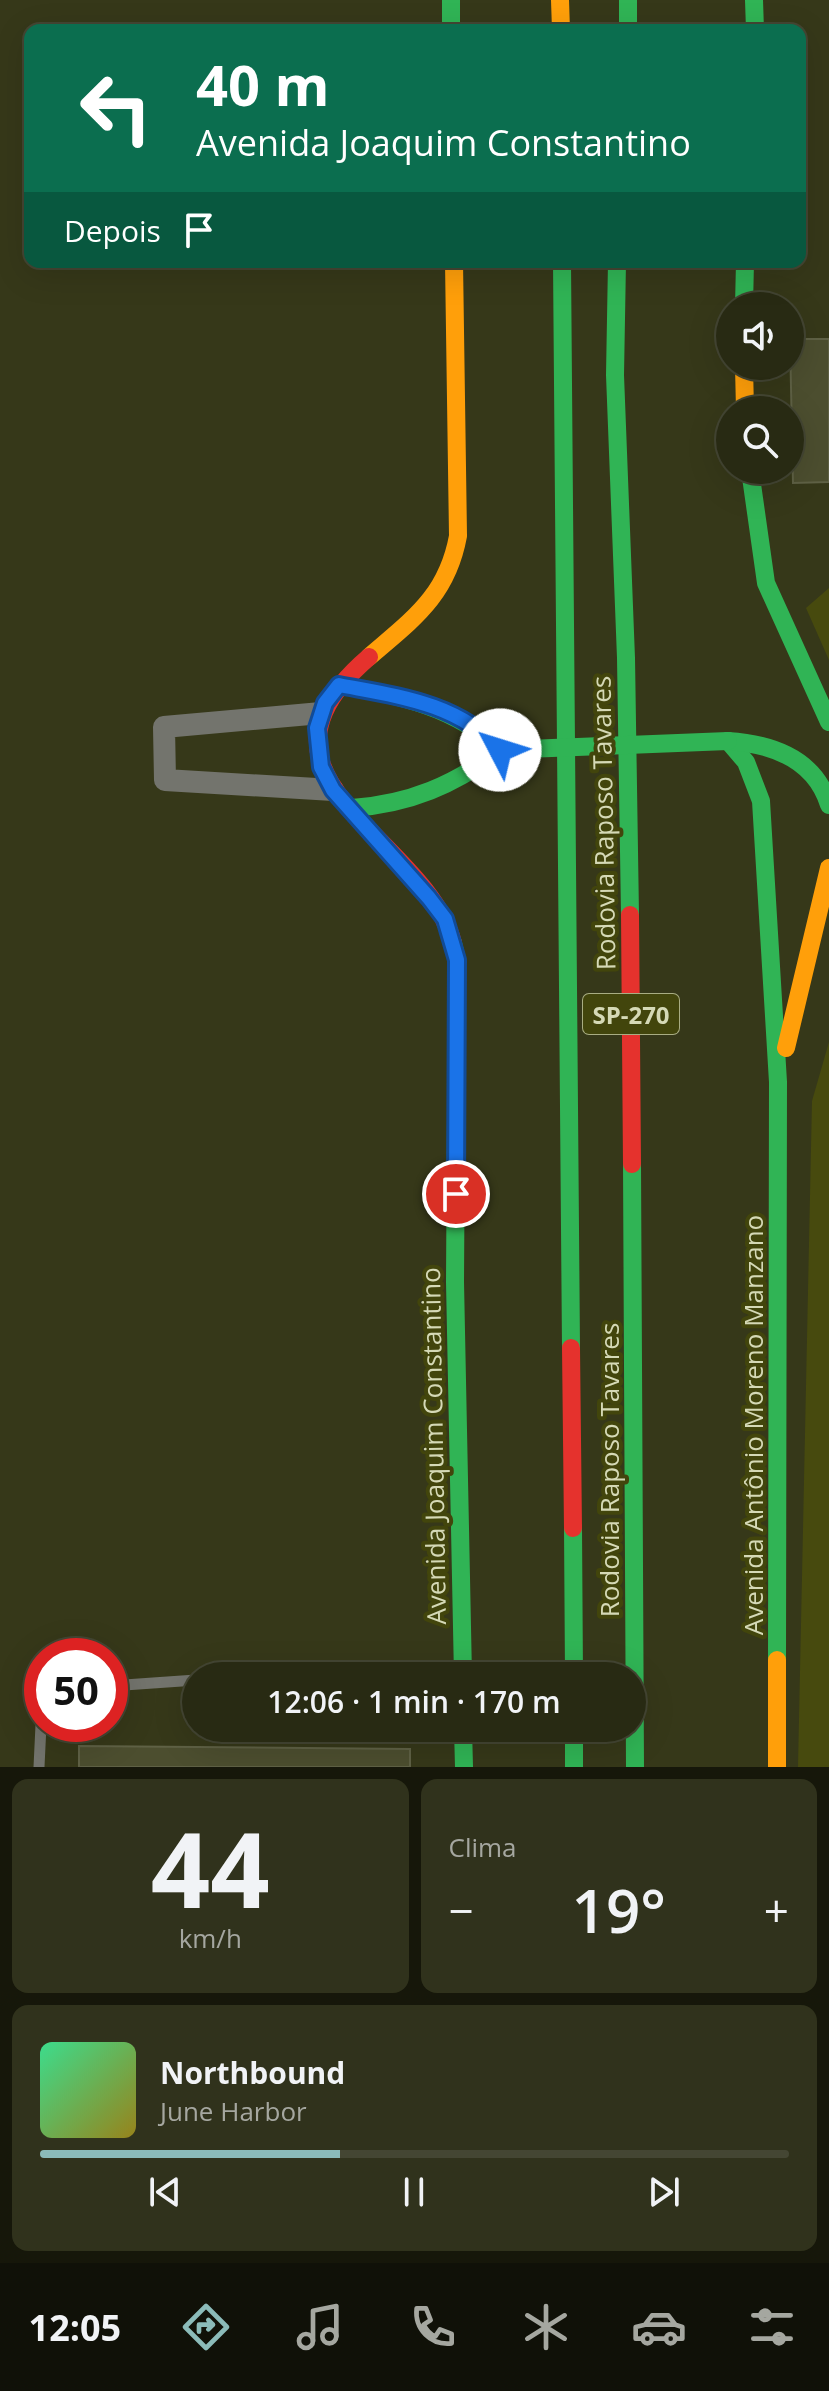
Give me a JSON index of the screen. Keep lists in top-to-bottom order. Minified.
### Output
{"streets":{"main road":["Rodovia Raposo Tavares","SP-270","Avenida Antônio Moreno Manzano","Avenida Joaquim Constantino"]},"page":{"turn":["40 m","Avenida Joaquim Constantino"],"then":"Depois","limit":"50","trip":"12:06 · 1 min · 170 m","tile":[["44","km/h"],"Clima"],"heat":["−","19°","+"],"song":["Northbound","June Harbor"],"tabs":"12:05"}}
